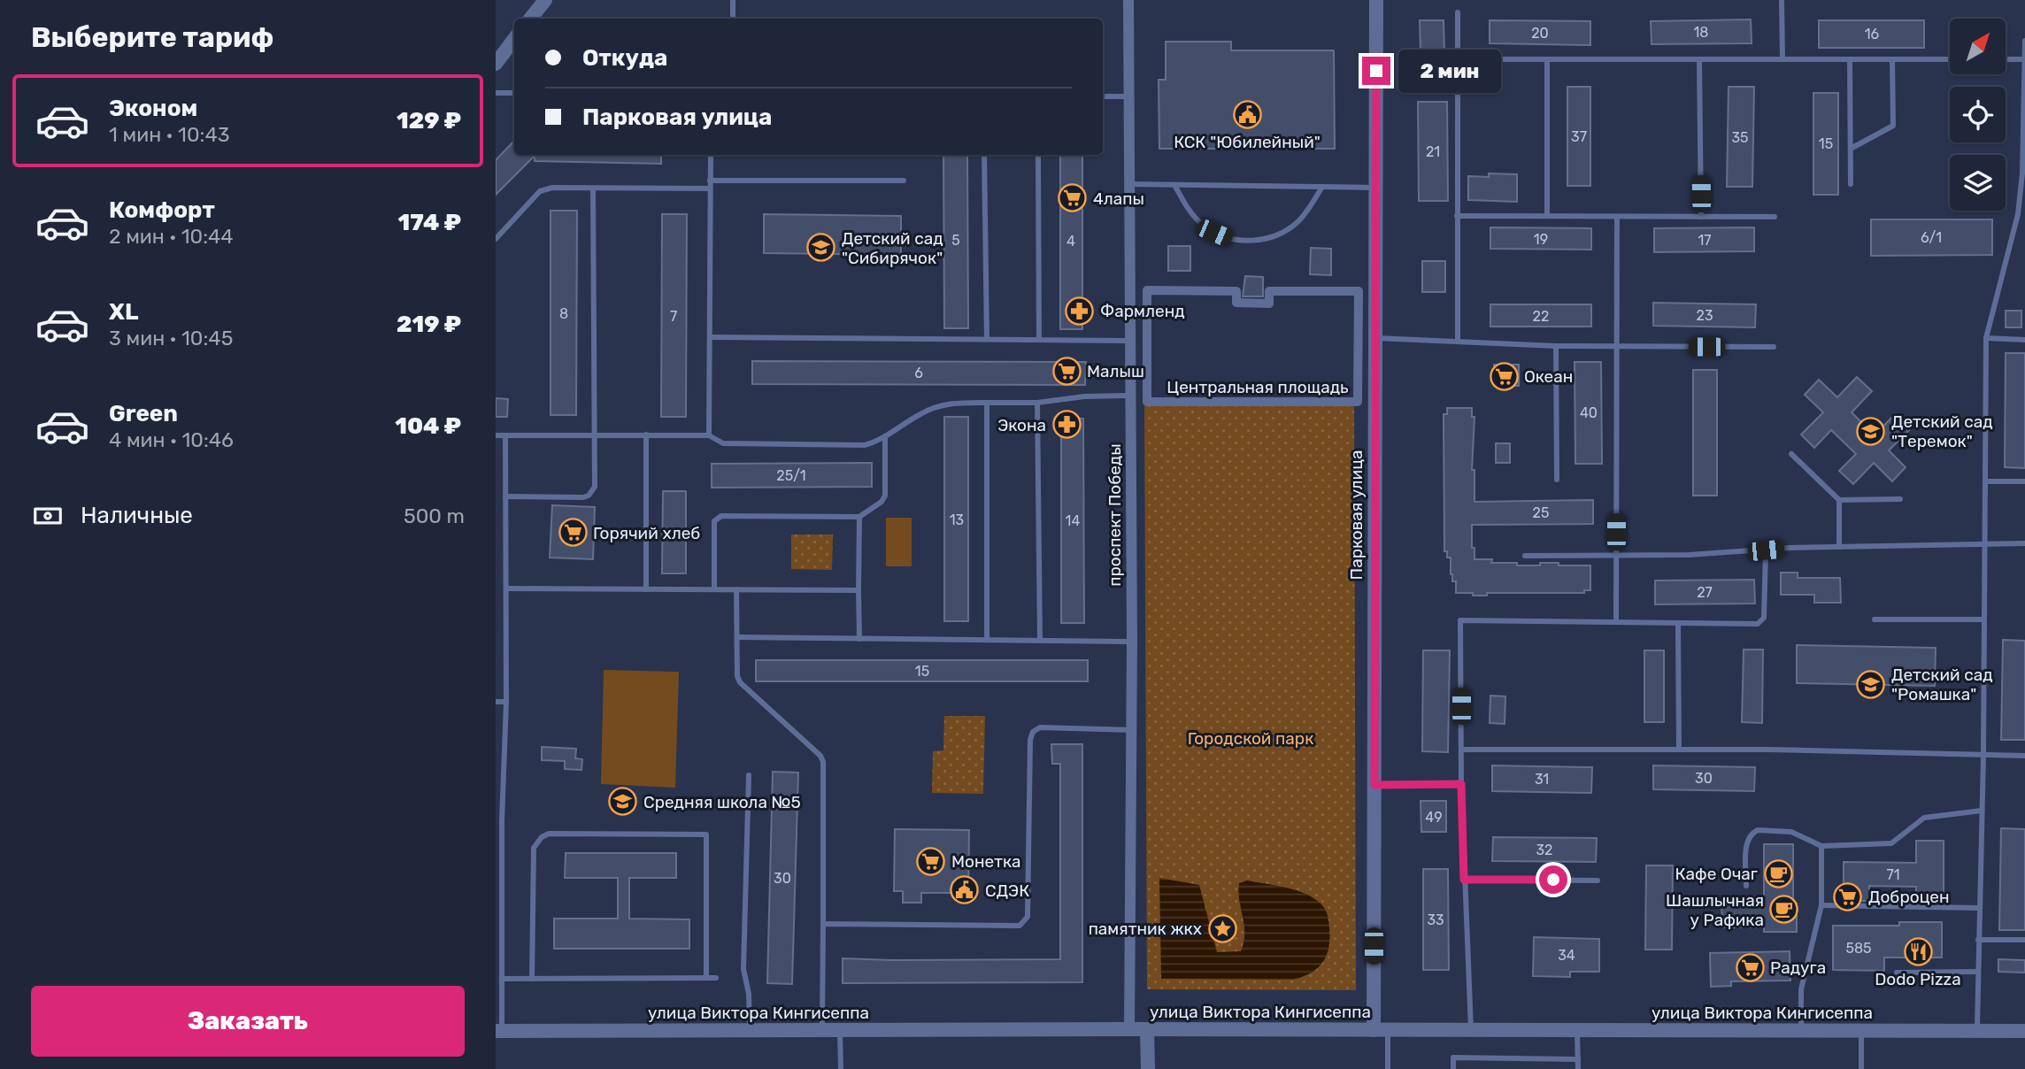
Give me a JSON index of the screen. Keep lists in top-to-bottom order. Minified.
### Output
{"streets":{"street":["Центральная площадь","проспект Победы","Парковая улица","улица Виктора Кингисеппа"]},"crossings":[["проспект Победы","улица Виктора Кингисеппа"],["Парковая улица","улица Виктора Кингисеппа"]],"parks":["Городской парк"],"places":{"public building":["КСК \"Юбилейный\"","СДЭК"],"supermarket":["4лапы","Малыш","Океан","Горячий хлеб","Монетка","Доброцен","Радуга"],"school or university":["Детский сад \"Сибирячок\"","Детский сад \"Теремок\"","Детский сад \"Ромашка\"","Средняя школа №5"],"pharmacy":["Фармленд","Экона"],"cafe":["Кафе Очаг","Шашлычная у Рафика"],"place":["памятник жкх"],"restaurant":["Dodo Pizza"]},"house_numbers":["18","20","16","37","35","15","21","6/1","19","5","17","4","8","23","7","22","6","40","25/1","25","13","14","27","15","30","31","49","32","71","30","33","585","34"],"north":"top right","page":{"heading":"Выберите тариф","banner":["Откуда","Парковая улица"],"bubble":"2 мин","list":[{"name":"Эконом","note":"1 мин · 10:43","value":"129 ₽"},{"name":"Комфорт","note":"2 мин · 10:44","value":"174 ₽"},{"name":"XL","note":"3 мин · 10:45","value":"219 ₽"},{"name":"Green","note":"4 мин · 10:46","value":"104 ₽"}],"pay":["Наличные","500 m"],"buttons":"Заказать"}}
